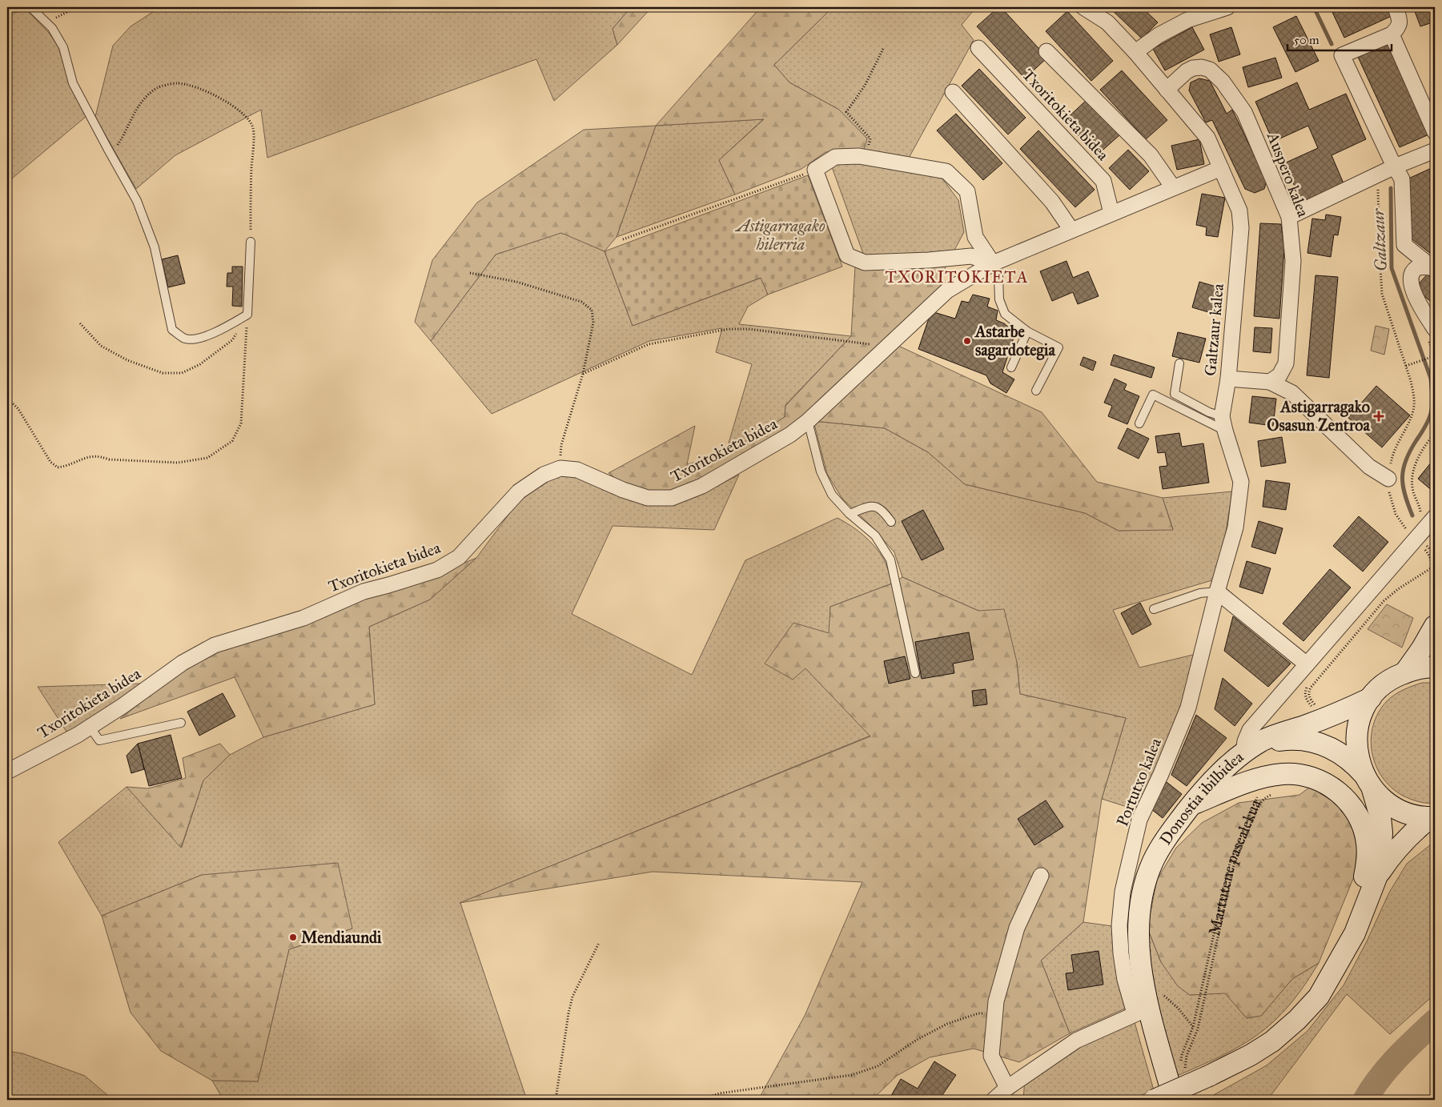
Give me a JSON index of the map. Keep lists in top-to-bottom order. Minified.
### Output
{"streets":{"main road":["Donostia ibilbidea"],"street":["Txoritokieta bidea","Auspero kalea","Galtzaur kalea","Portutxo kalea"],"path":["Martutene pasealekua"]},"crossings":[["Txoritokieta bidea","Galtzaur kalea"],["Auspero kalea","Galtzaur kalea"],["Galtzaur kalea","Portutxo kalea"],["Portutxo kalea","Donostia ibilbidea"]],"districts":["TXORITOKIETA"],"water":["Galtzaur"],"parks":["Astigarragako hilerria"],"places":{"other":["Astarbe sagardotegia","Mendiaundi"],"health":["Astigarragako Osasun Zentroa"]},"scale_bar":"50 m"}
